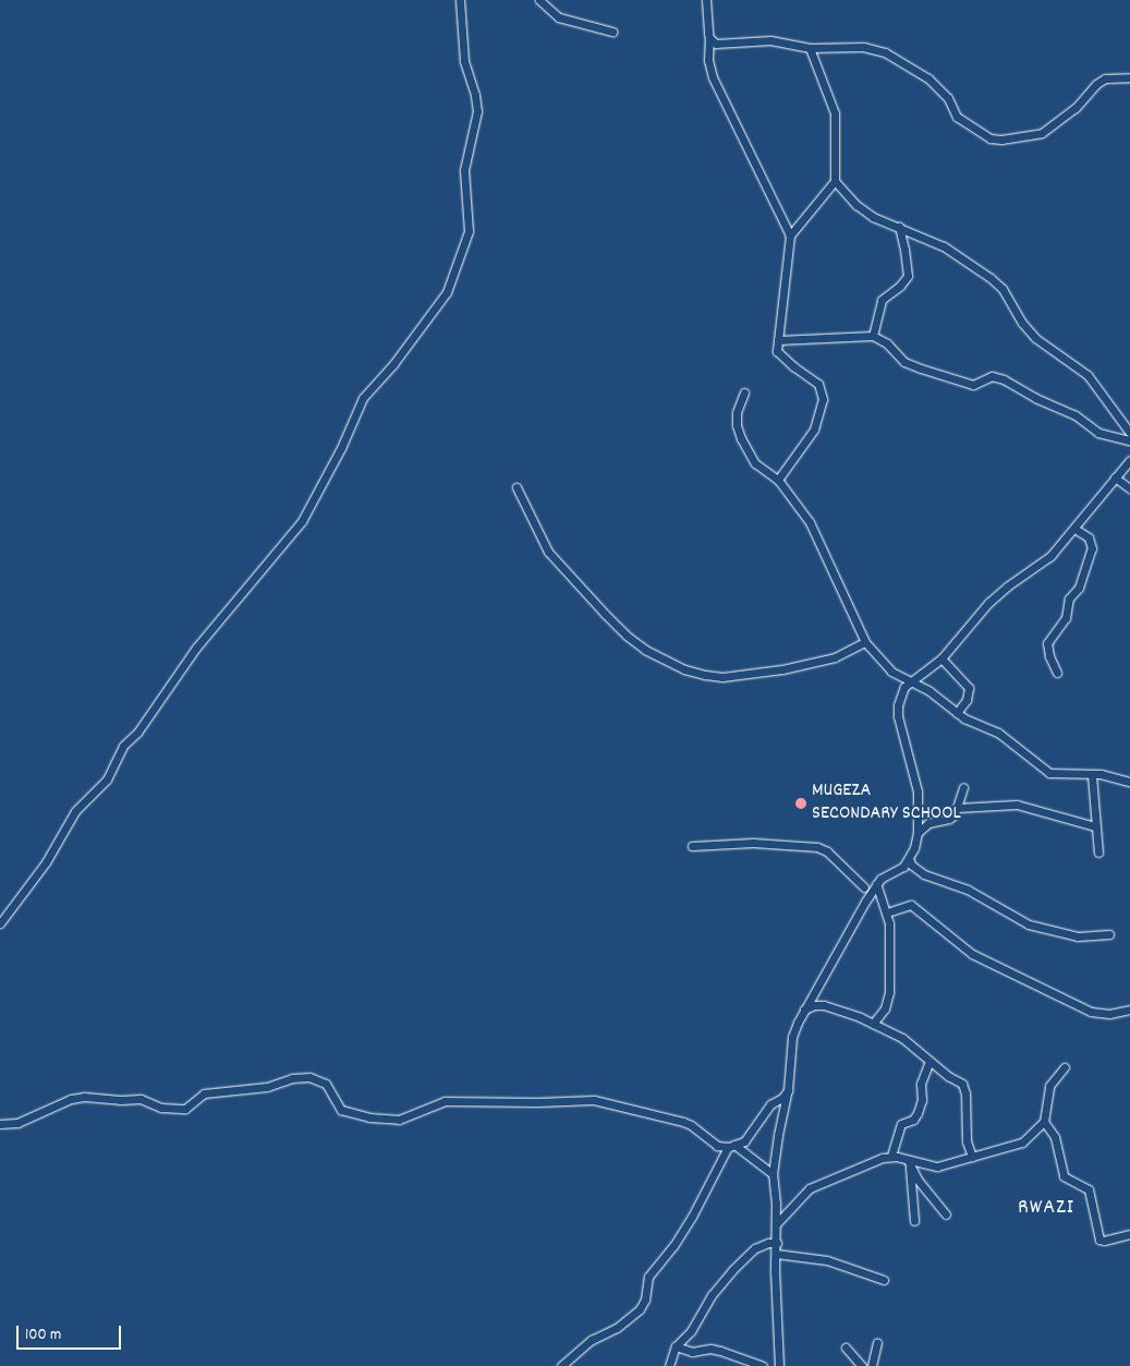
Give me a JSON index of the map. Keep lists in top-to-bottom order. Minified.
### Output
{"districts":["RWAZI"],"places":["MUGEZA SECONDARY SCHOOL"],"scale_bar":"100 m"}
